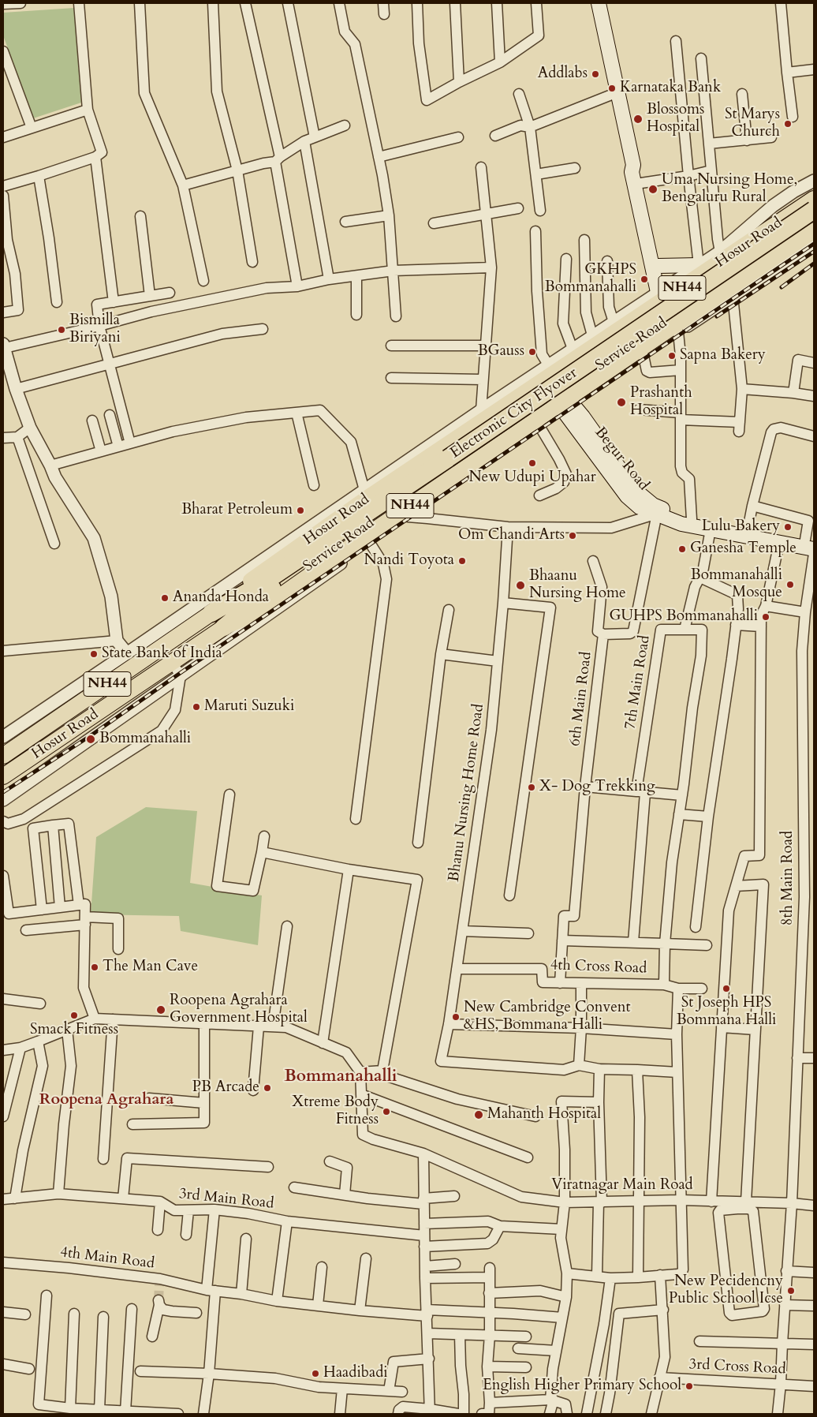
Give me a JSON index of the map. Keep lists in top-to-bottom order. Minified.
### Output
{"streets":{"highway":["Hosur Road","NH44","Electronic City Flyover"],"main road":["Begur Road"],"street":["Service Road","7th Main Road","6th Main Road","Bhanu Nursing Home Road","8th Main Road","4th Cross Road","Viratnagar Main Road","3rd Main Road","4th Main Road","3rd Cross Road"]},"crossings":[["Hosur Road","Service Road"],["Hosur Road","Electronic City Flyover"],["Hosur Road","Begur Road"],["Service Road","Begur Road"],["Begur Road","6th Main Road"],["Bhanu Nursing Home Road","4th Cross Road"],["8th Main Road","Viratnagar Main Road"],["8th Main Road","3rd Cross Road"]],"districts":["Bommanahalli","Roopena Agrahara"],"places":["Addlabs","Karnataka Bank","Blossoms Hospital","St Marys Church","Uma Nursing Home, Bengaluru Rural","GKHPS Bommanahalli","Bismilla Biriyani","BGauss","Sapna Bakery","Prashanth Hospital","New Udupi Upahar","Bharat Petroleum","Lulu Bakery","Om Chandi Arts","Ganesha Temple","Nandi Toyota","Bommanahalli Mosque","Bhaanu Nursing Home","Ananda Honda","GUHPS Bommanahalli","State Bank of India","Maruti Suzuki","Bommanahalli","X- Dog Trekking","The Man Cave","St Joseph HPS Bommana Halli","Roopena Agrahara Government Hospital","Smack Fitness","New Cambridge Convent &HS, Bommana Halli","PB Arcade","Xtreme Body Fitness","Mahanth Hospital","New Pecidencny Public School Icse","Haadibadi","English Higher Primary School"]}
